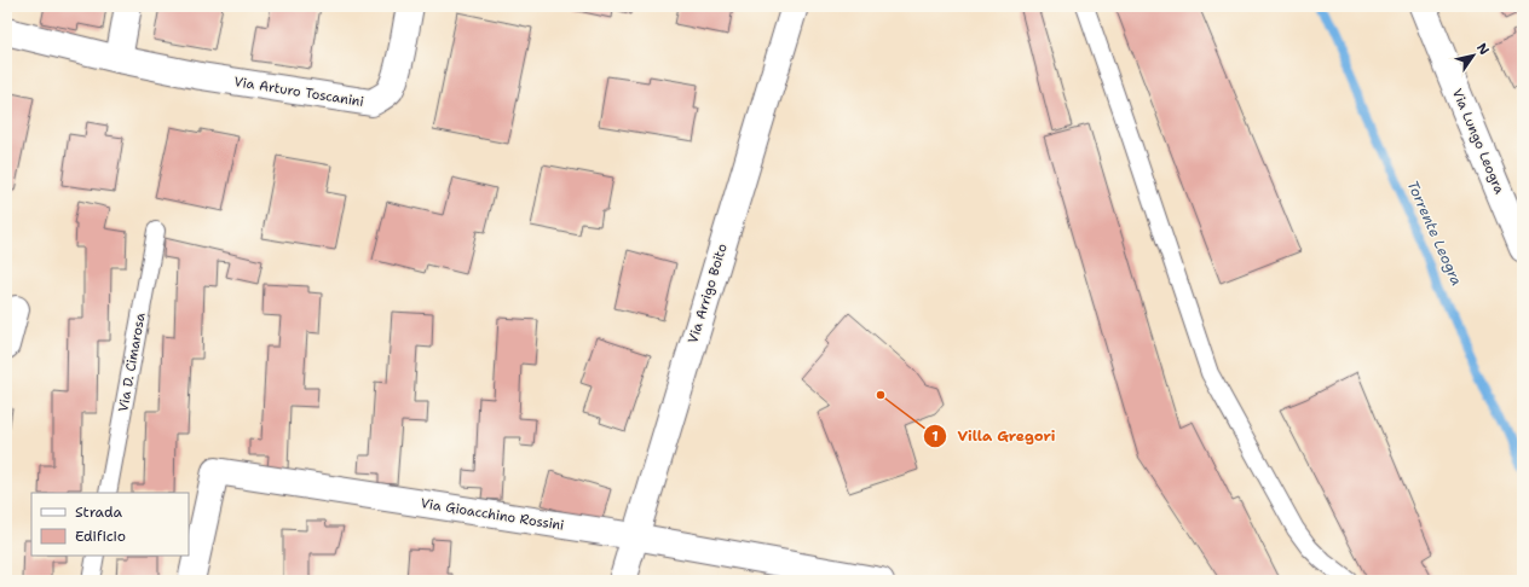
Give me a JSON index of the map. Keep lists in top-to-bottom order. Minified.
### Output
{"streets":{"street":["Via Arturo Toscanini","Via Lungo Leogra","Via Arrigo Boito","Via Gioacchino Rossini"],"lane":["Via D. Cimarosa"]},"crossings":[["Via Arrigo Boito","Via Gioacchino Rossini"]],"water":["Torrente Leogra"],"places":["Villa Gregori"],"legend":["Strada","Edificio"],"north":"top right"}
